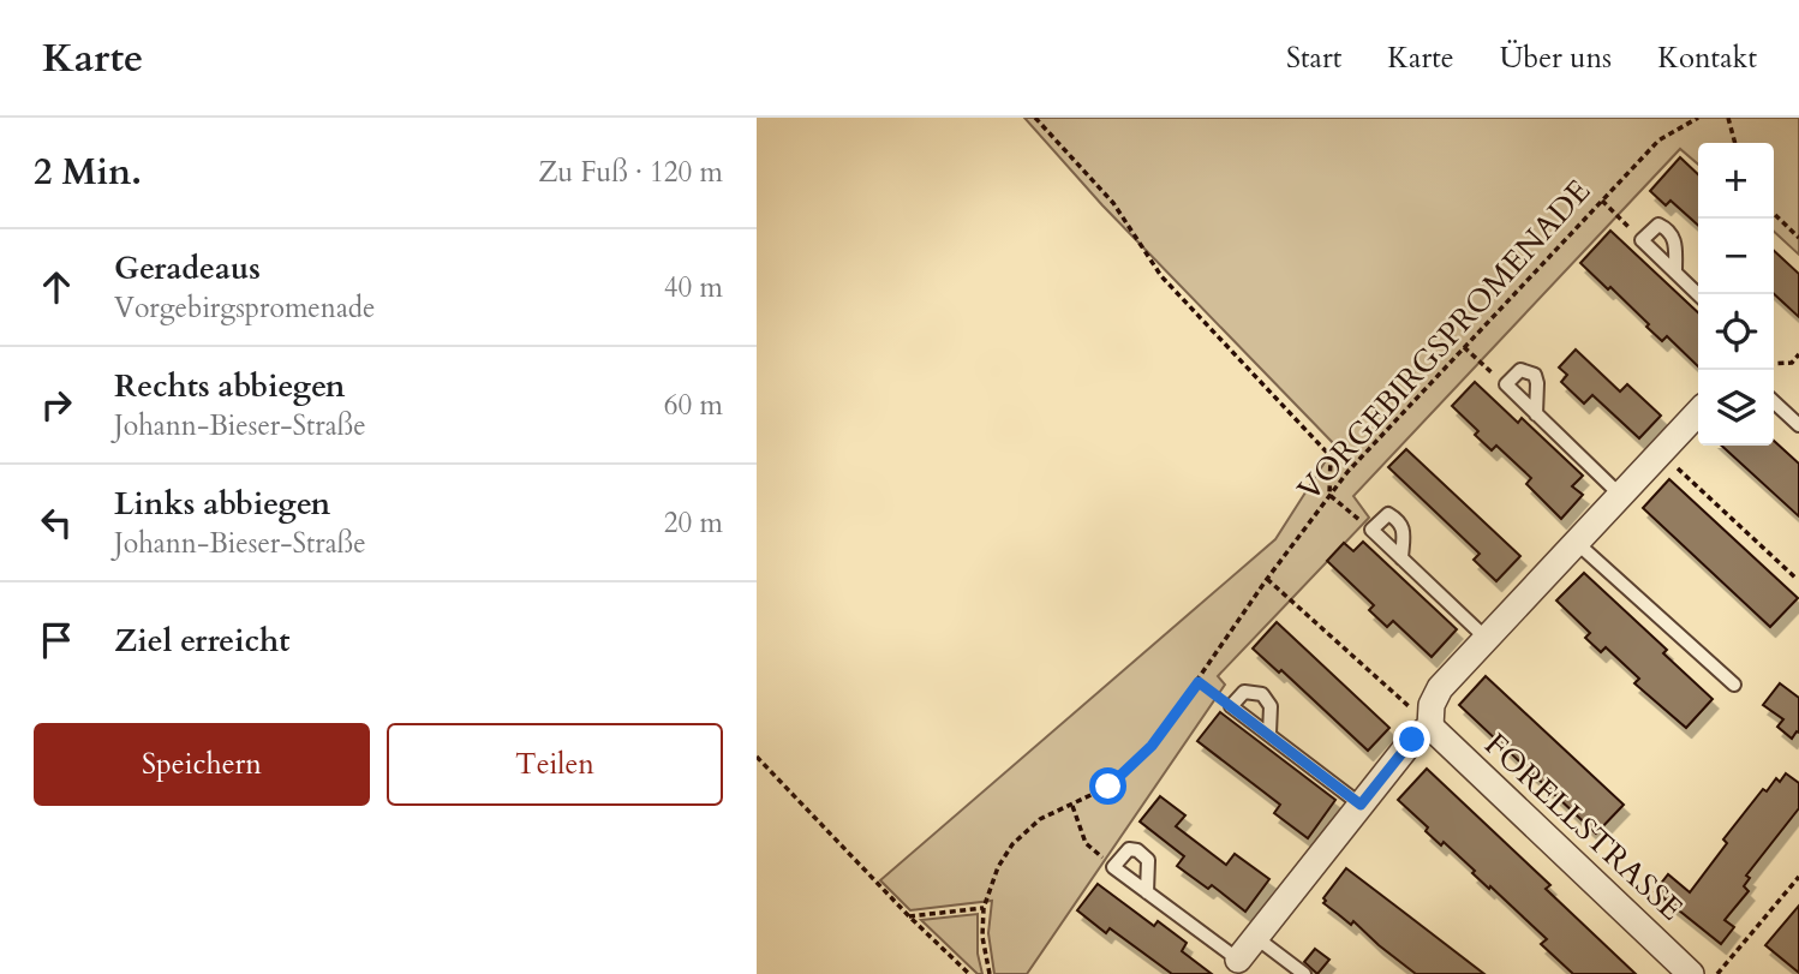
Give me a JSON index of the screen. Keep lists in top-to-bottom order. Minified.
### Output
{"streets":{"street":["FORELLSTRASSE"],"path":["VORGEBIRGSPROMENADE"]},"page":{"header":"Karte","nav":["Start","Karte","Über uns","Kontakt"],"heading":["2 Min.","Zu Fuß · 120 m"],"map_buttons":["+","−"],"list":[["Geradeaus","Vorgebirgspromenade","40 m"],["Rechts abbiegen","Johann-Bieser-Straße","60 m"],["Links abbiegen","Johann-Bieser-Straße","20 m"],"Ziel erreicht"],"buttons":["Speichern","Teilen"]}}
